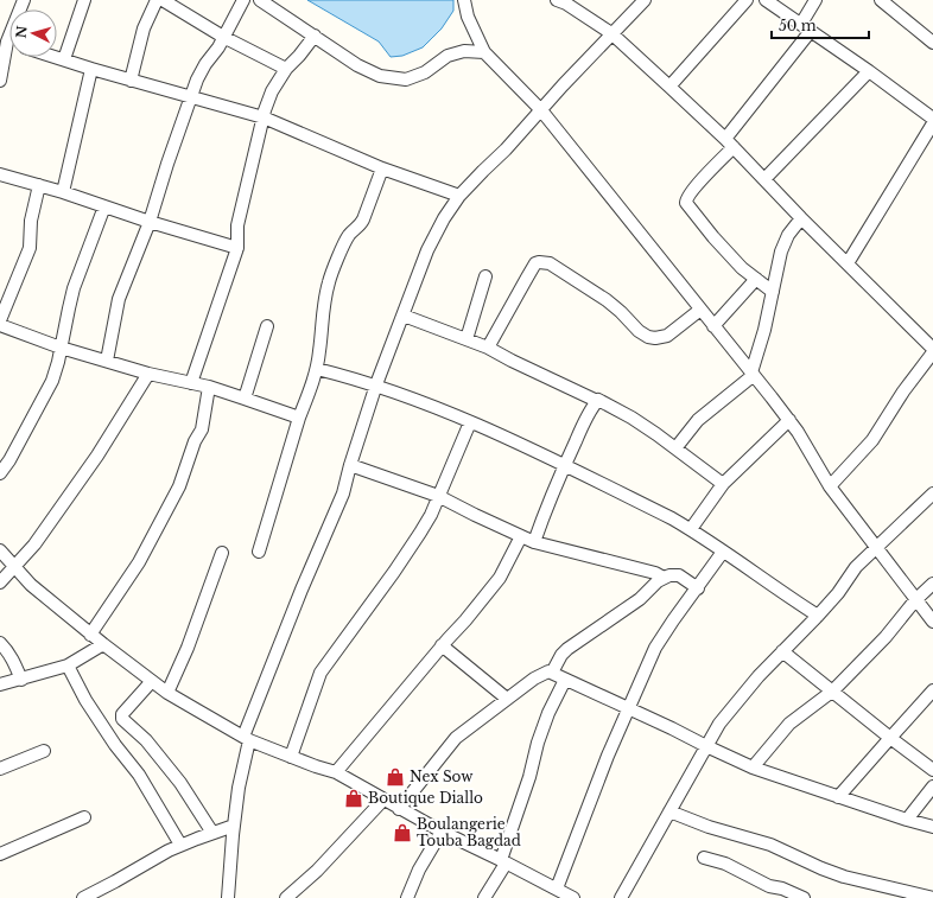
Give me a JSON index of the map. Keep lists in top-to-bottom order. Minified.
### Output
{"places":{"shop":["Nex Sow","Boutique Diallo","Boulangerie Touba Bagdad"]},"scale_bar":"50 m","north":"left"}
